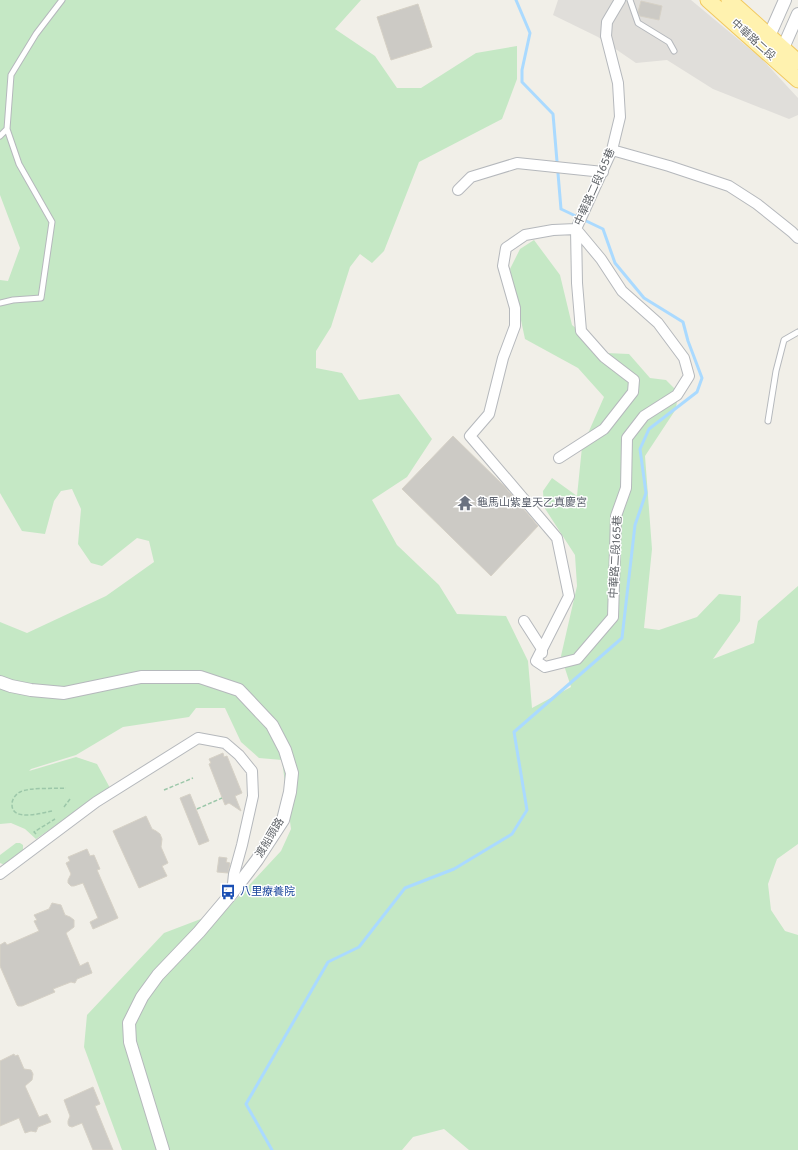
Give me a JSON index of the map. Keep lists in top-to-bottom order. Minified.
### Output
{"streets":{"main road":["中華路二段"],"street":["中華路二段165巷","渡船頭路"]},"places":{"temple":["龜馬山紫皇天乙真慶宮"],"bus stop":["八里療養院"]}}
